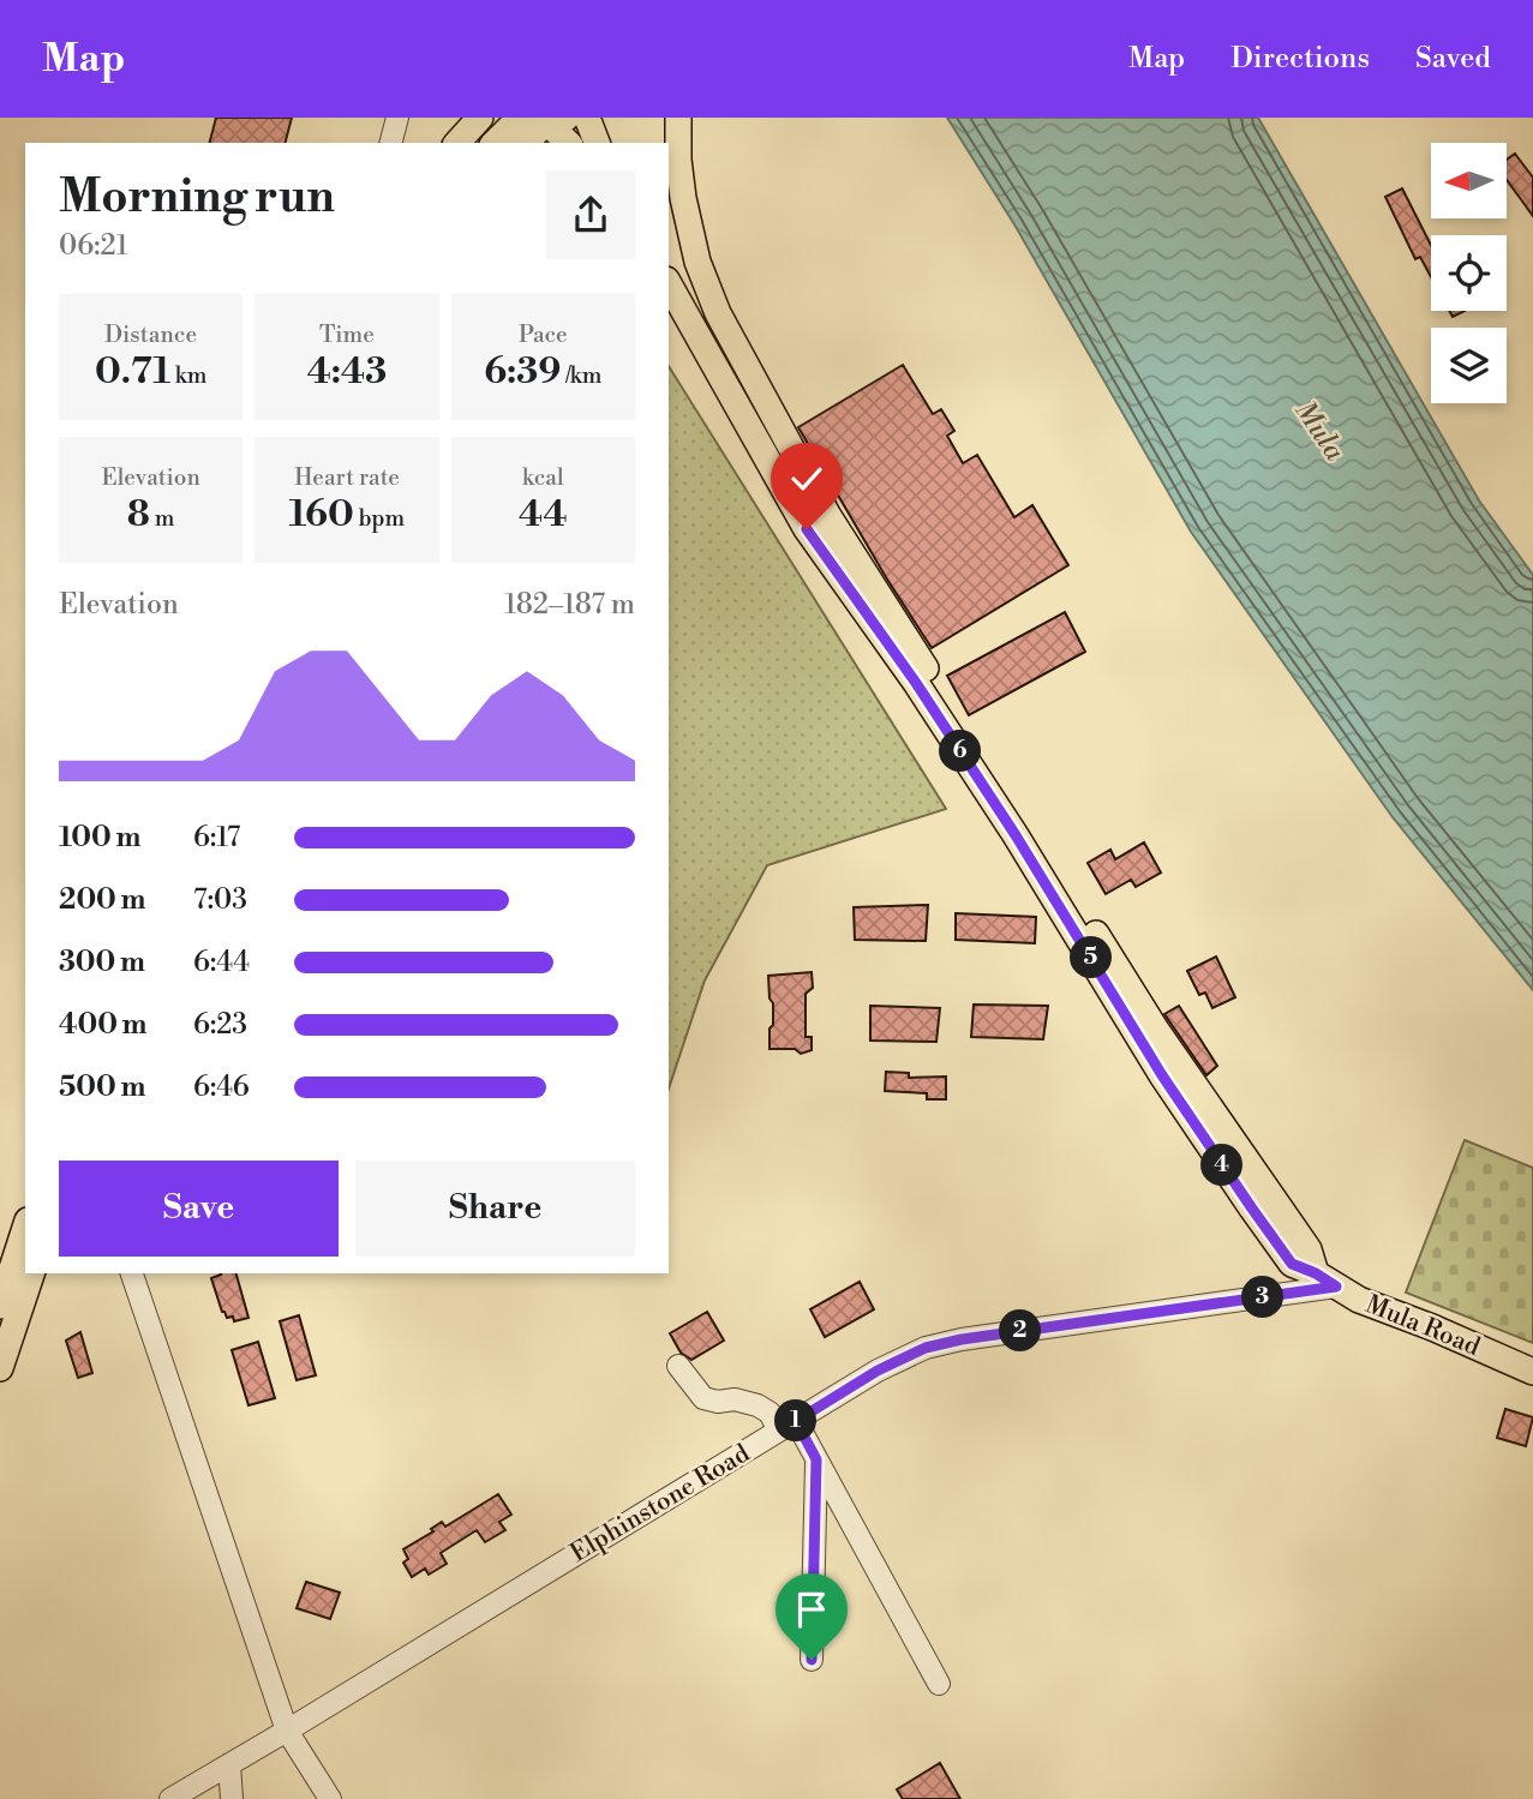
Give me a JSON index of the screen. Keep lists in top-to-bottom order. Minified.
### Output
{"streets":{"main road":["Mula Road"],"street":["Elphinstone Road"]},"crossings":[["Mula Road","Elphinstone Road"]],"water":["Mula"],"north":"left","page":{"header":"Map","nav":["Map","Directions","Saved"],"heading":["Morning run","06:21"],"stats":[["Distance","0.71 km"],["Time","4:43"],["Pace","6:39 /km"],["Elevation","8 m"],["Heart rate","160 bpm"],["kcal","44"]],"chart":["Elevation","182–187 m"],"pins":["6","5","4","3","2","1"],"list":[{"name":"100 m","note":"6:17"},{"name":"200 m","note":"7:03"},{"name":"300 m","note":"6:44"},{"name":"400 m","note":"6:23"},{"name":"500 m","note":"6:46"}],"buttons":["Save","Share"]}}
